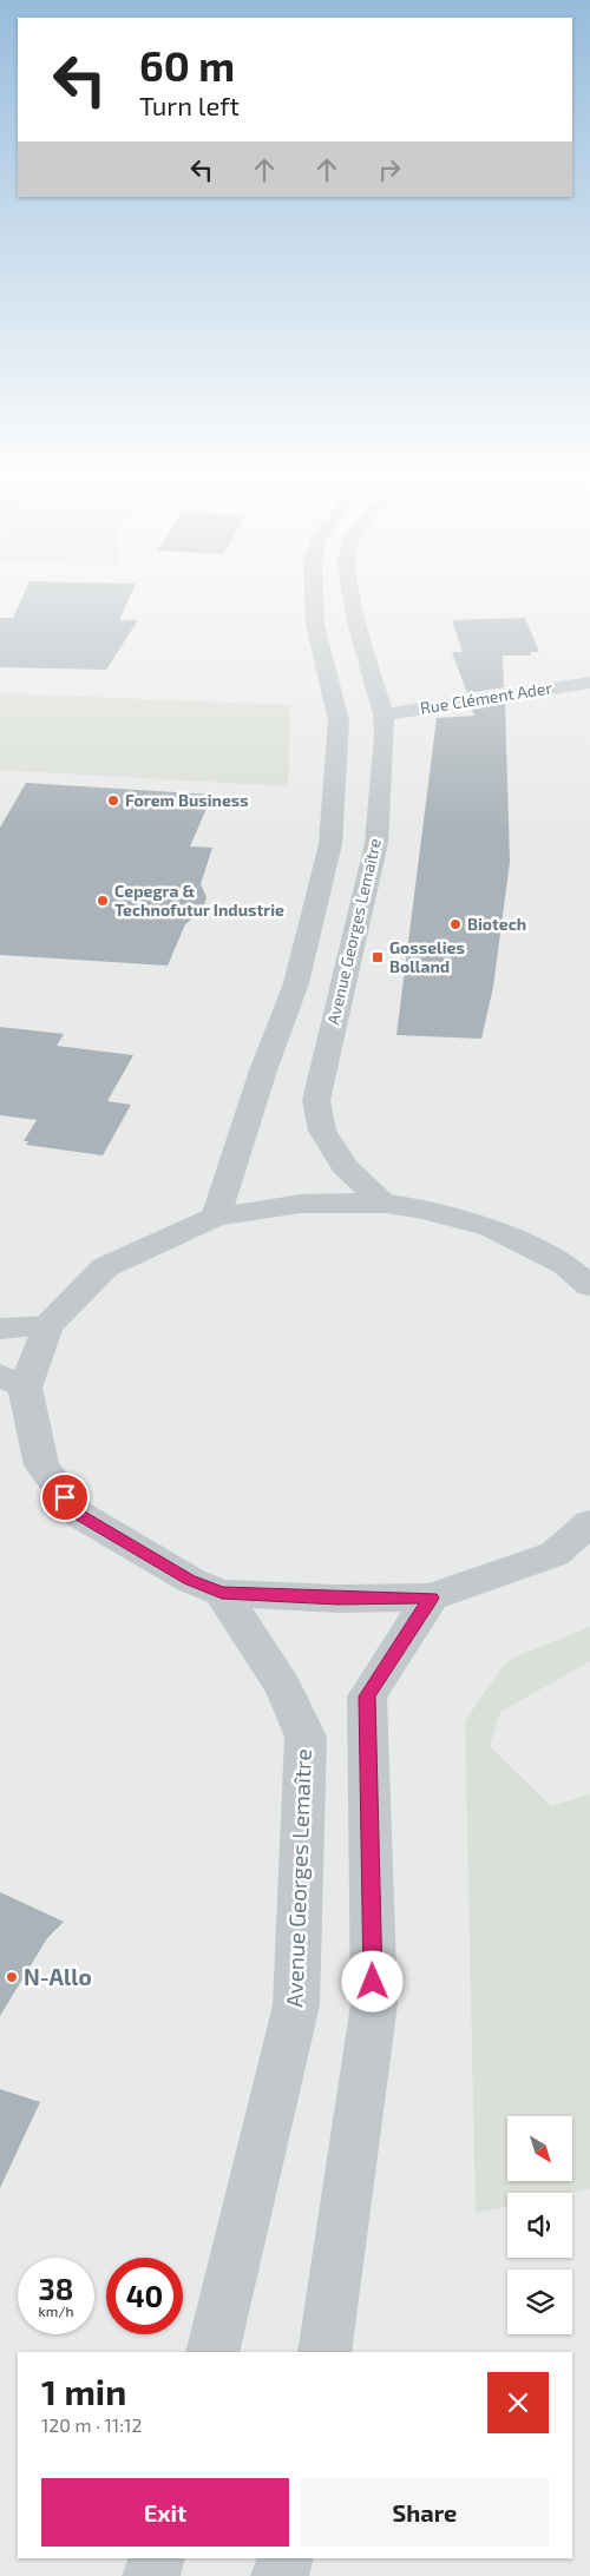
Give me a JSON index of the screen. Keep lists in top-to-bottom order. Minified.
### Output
{"streets":{"street":["Rue Clément Ader","Avenue Georges Lemaître"]},"crossings":[["Rue Clément Ader","Avenue Georges Lemaître"]],"places":{"other":["Forem Business","Cepegra & Technofutur Industrie","Biotech","N-Allo"],"transit":["Gosselies Bolland"]},"north":"bottom right","page":{"turn":["60 m","Turn left"],"speed":"38 km/h","limit":"40","heading":["1 min","120 m · 11:12"],"buttons":["Exit","Share"]}}
